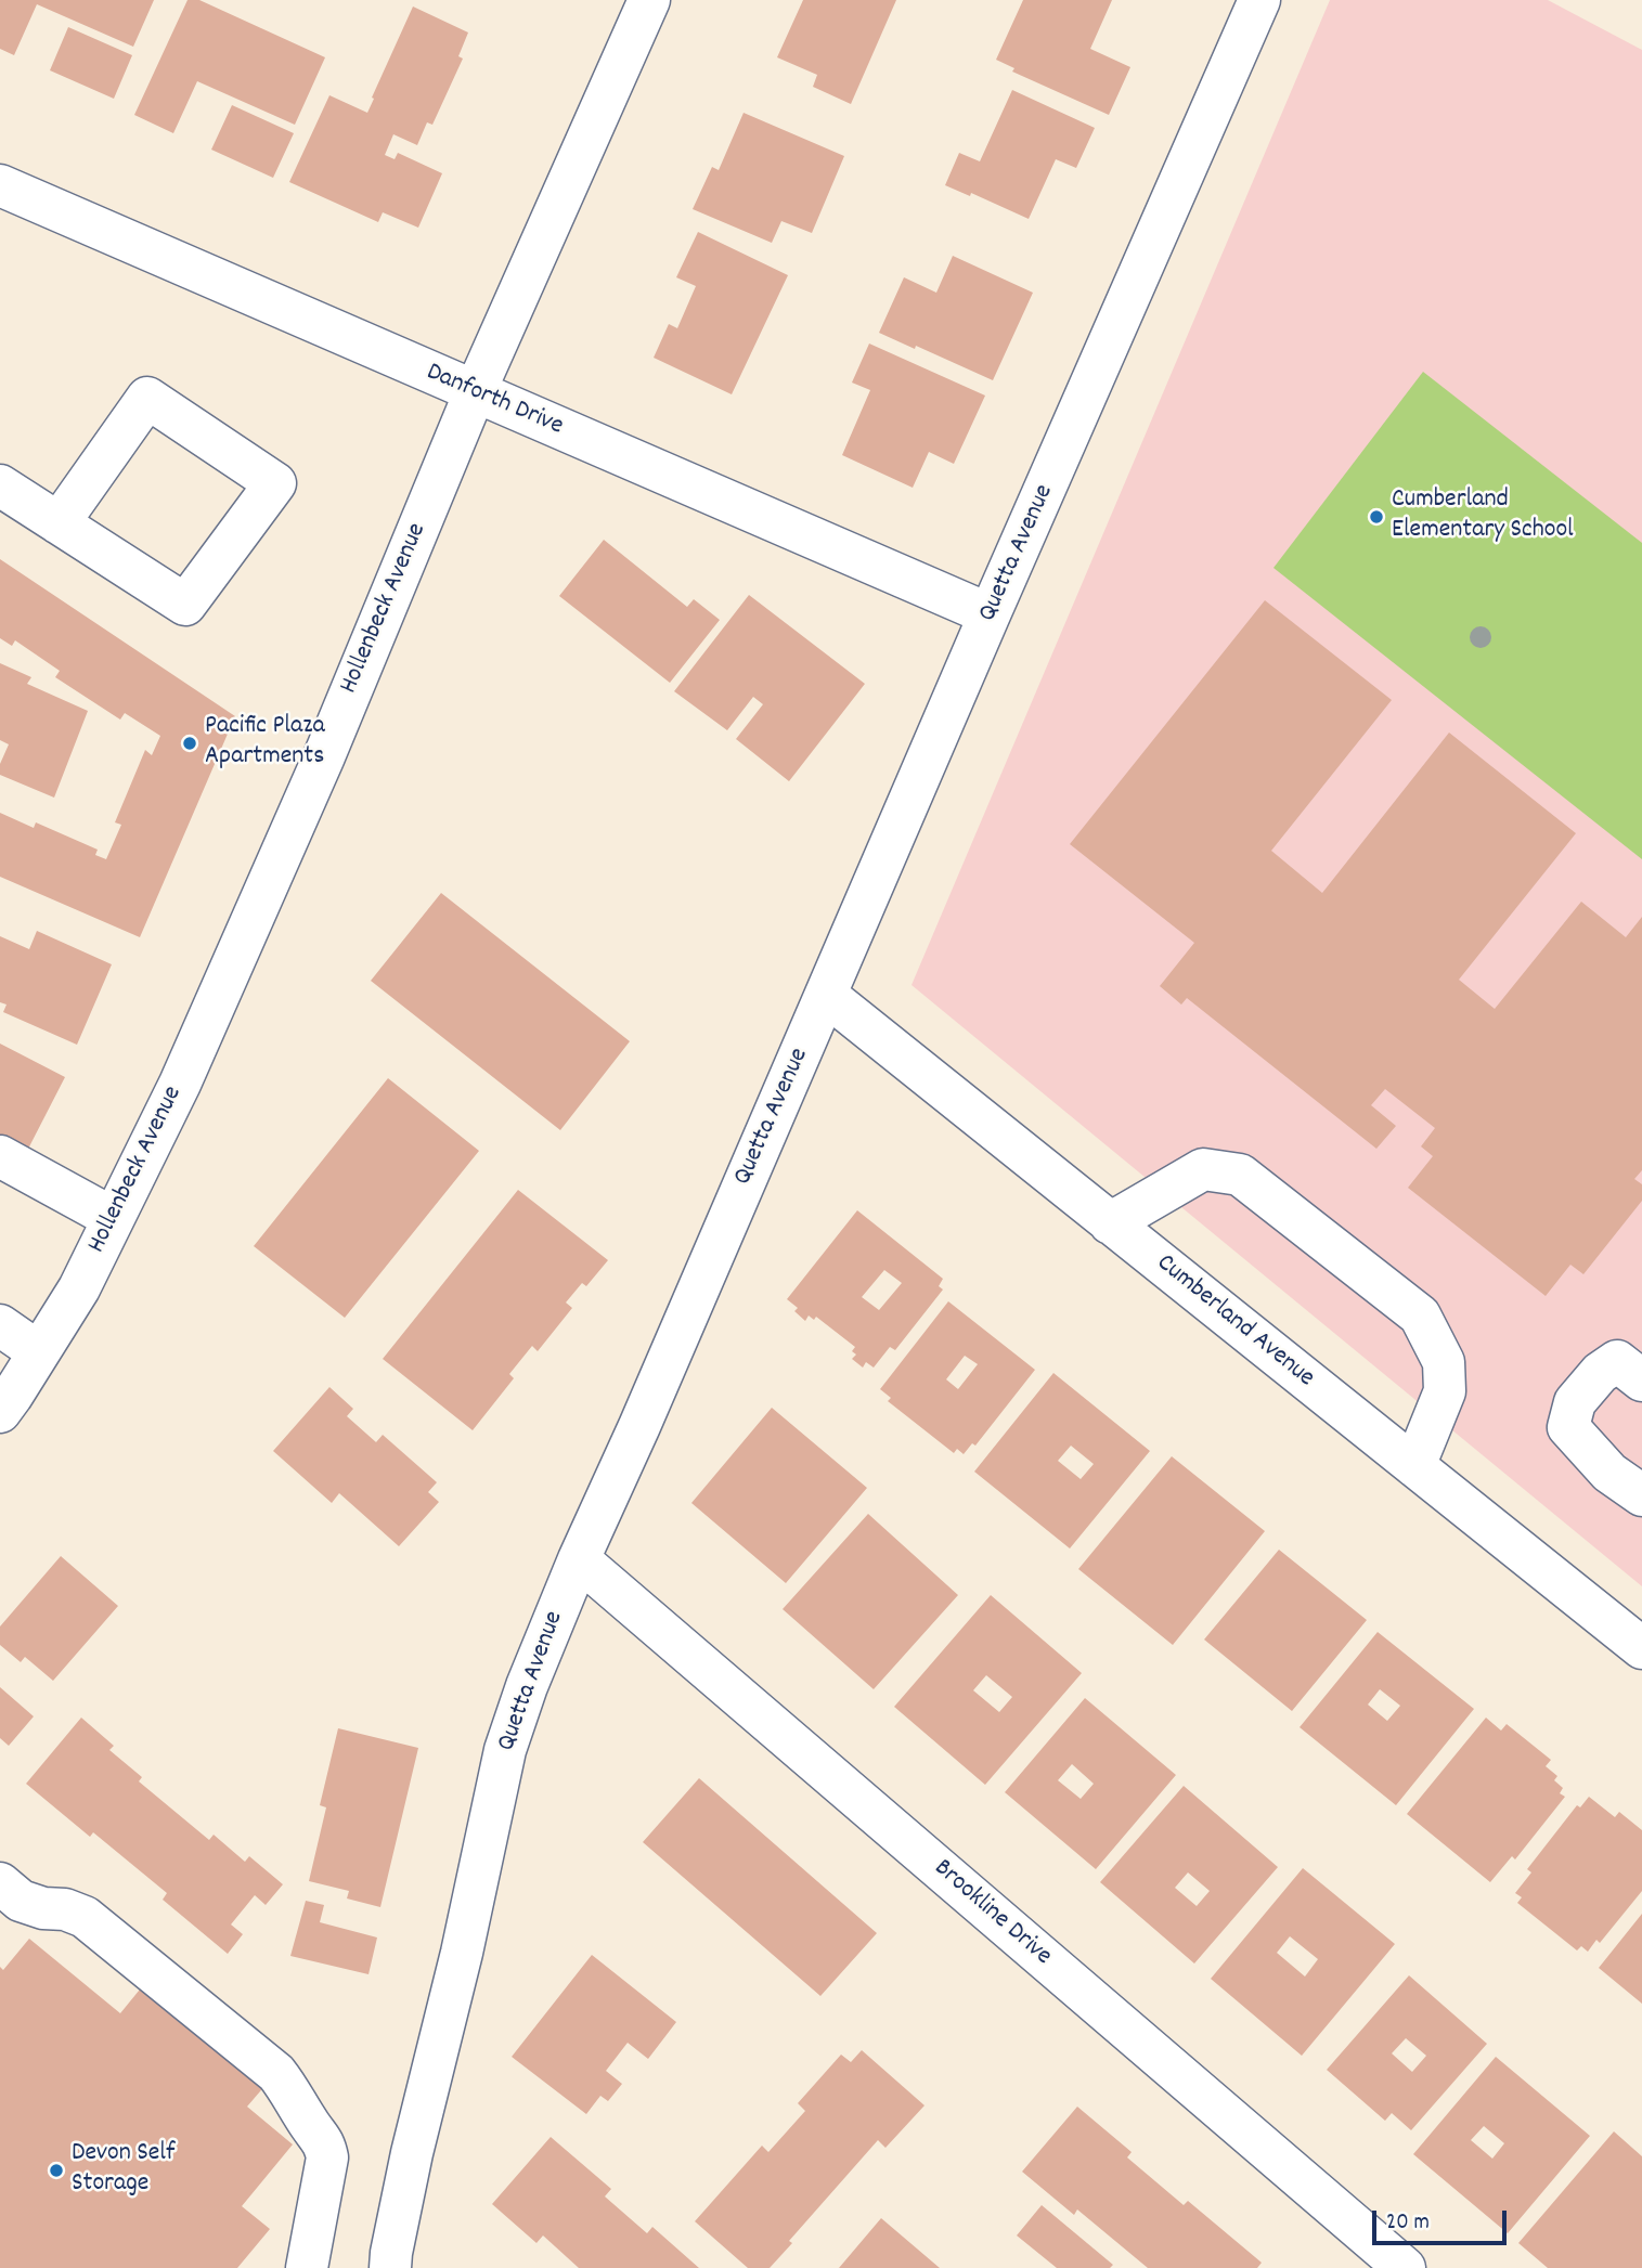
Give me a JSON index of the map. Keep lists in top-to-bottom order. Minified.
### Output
{"streets":{"street":["Danforth Drive","Quetta Avenue","Hollenbeck Avenue","Cumberland Avenue","Brookline Drive"]},"crossings":[["Danforth Drive","Quetta Avenue"],["Danforth Drive","Hollenbeck Avenue"],["Quetta Avenue","Cumberland Avenue"],["Quetta Avenue","Brookline Drive"]],"places":["Cumberland Elementary School","Pacific Plaza Apartments","Devon Self Storage"],"scale_bar":"20 m"}
